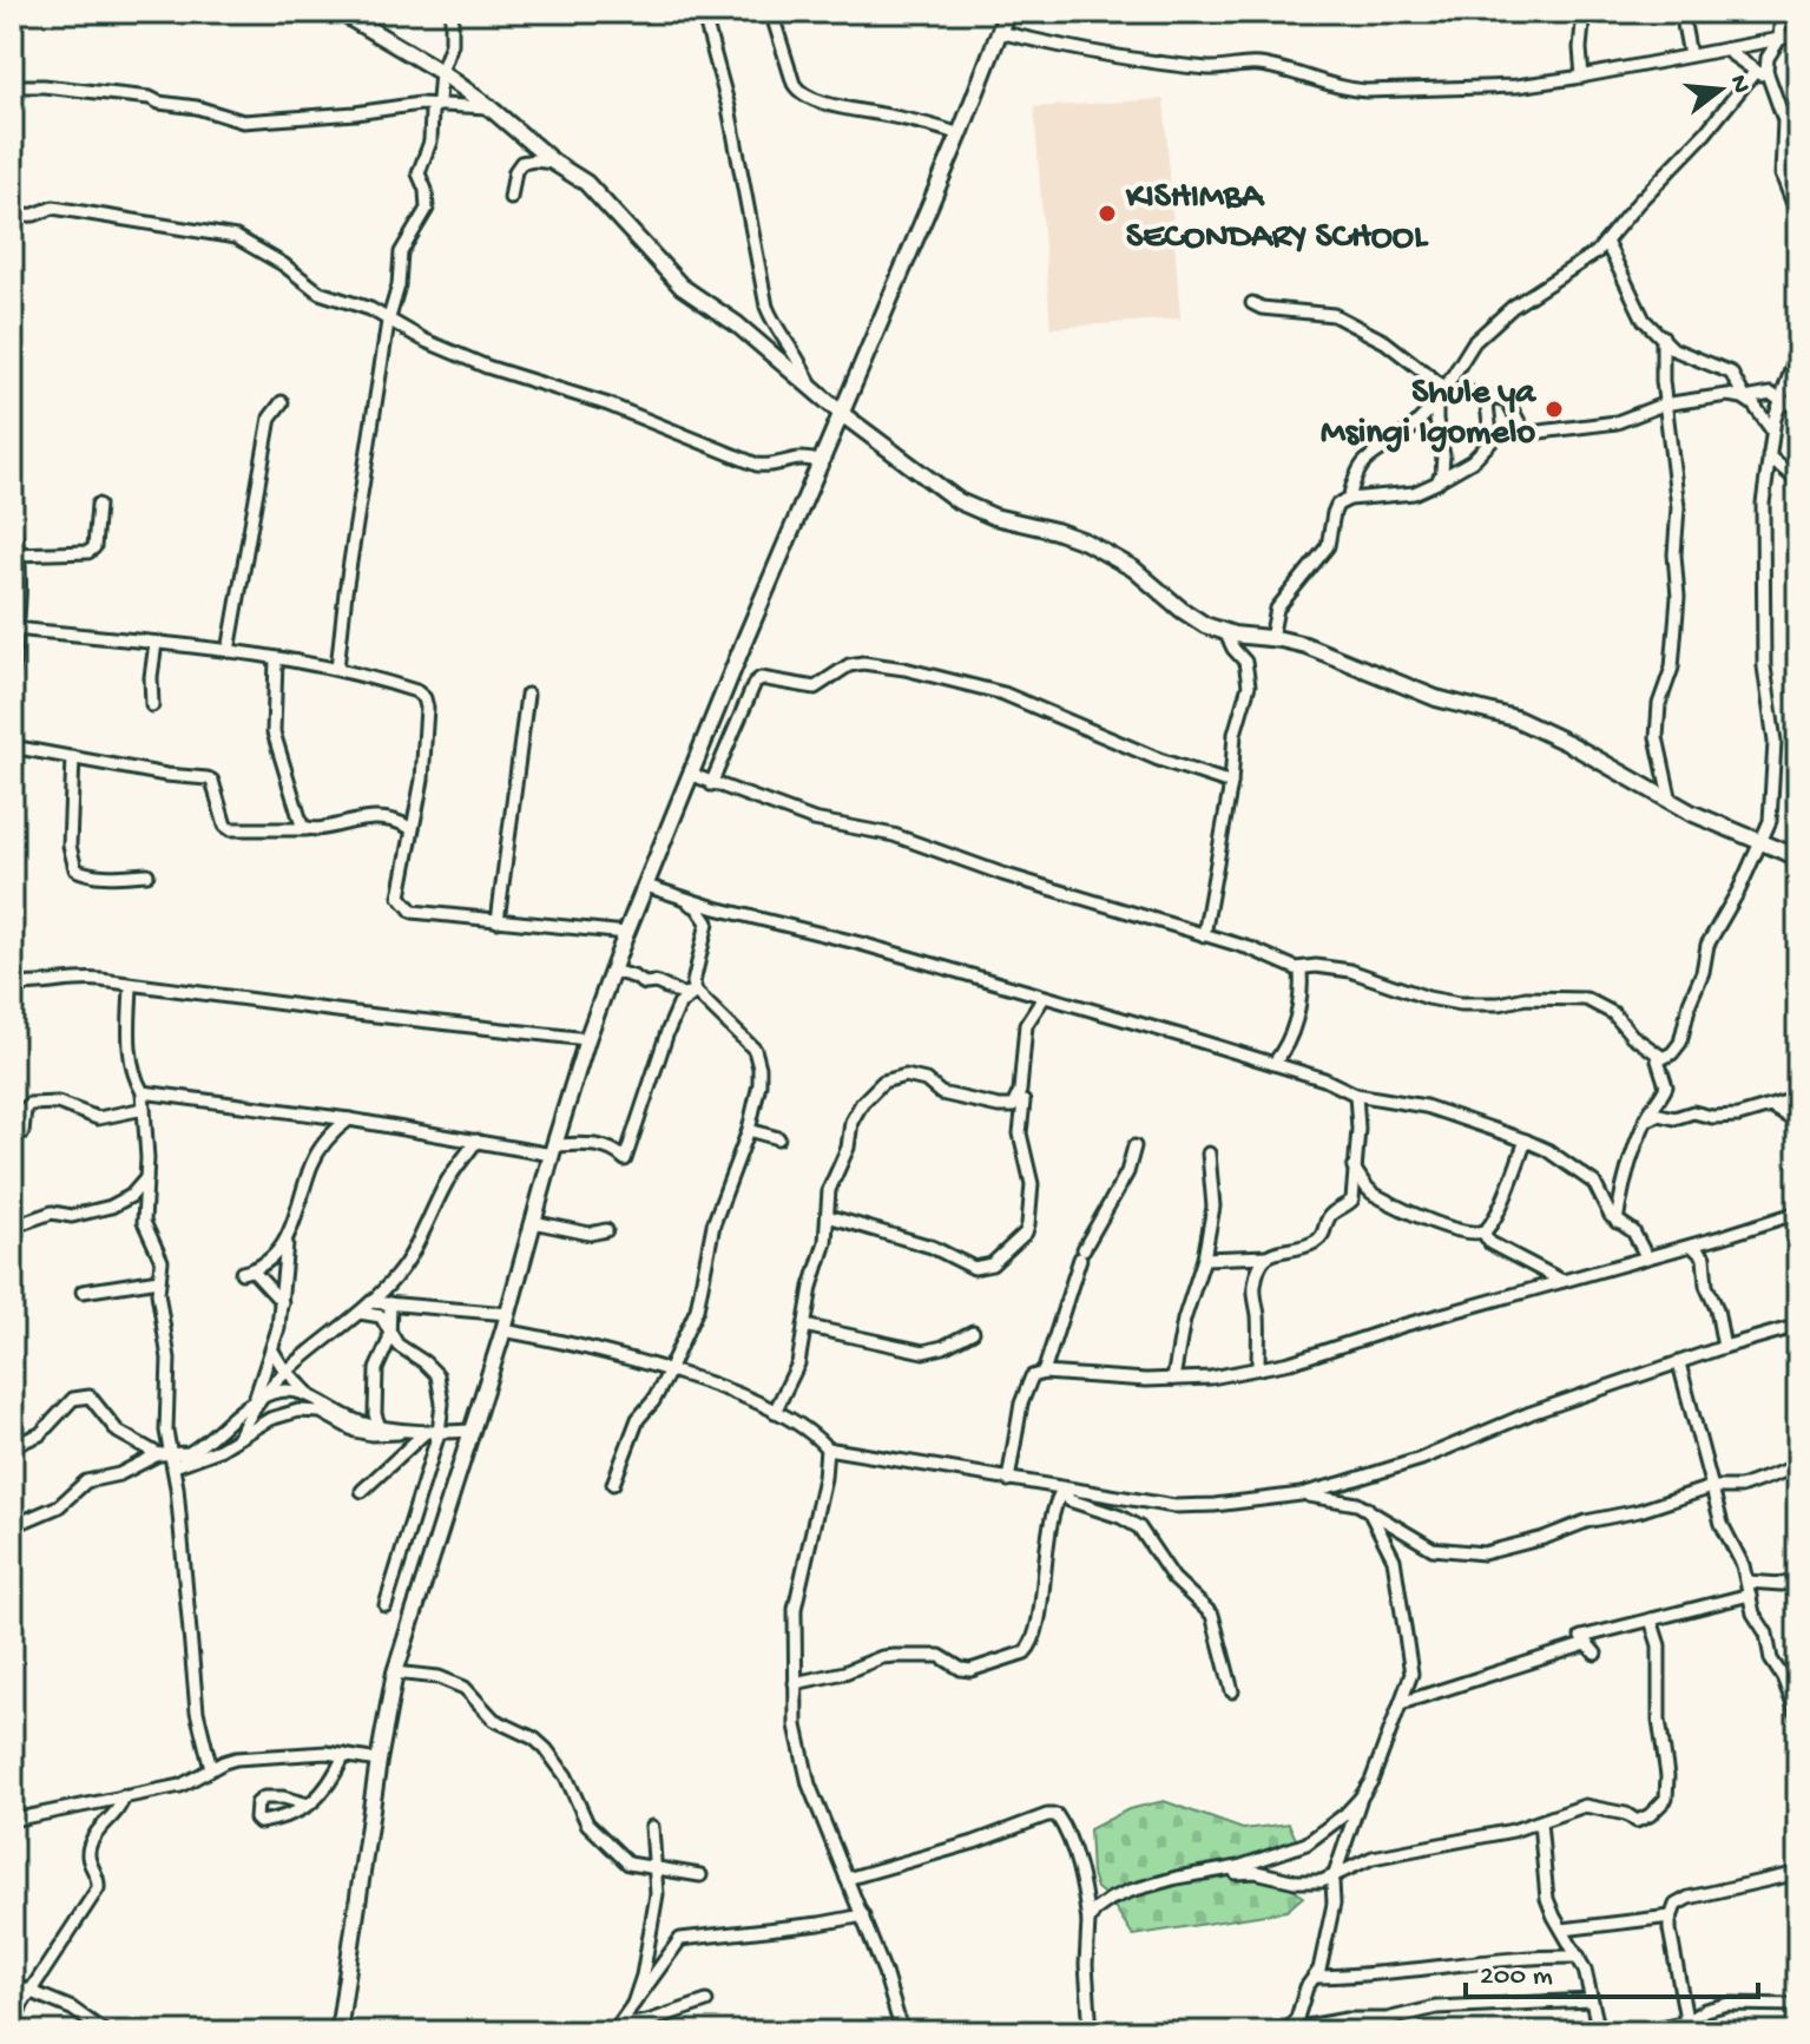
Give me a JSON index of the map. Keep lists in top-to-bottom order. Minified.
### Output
{"places":["KISHIMBA SECONDARY SCHOOL","Shule ya Msingi Igomelo"],"scale_bar":"200 m","north":"right"}
